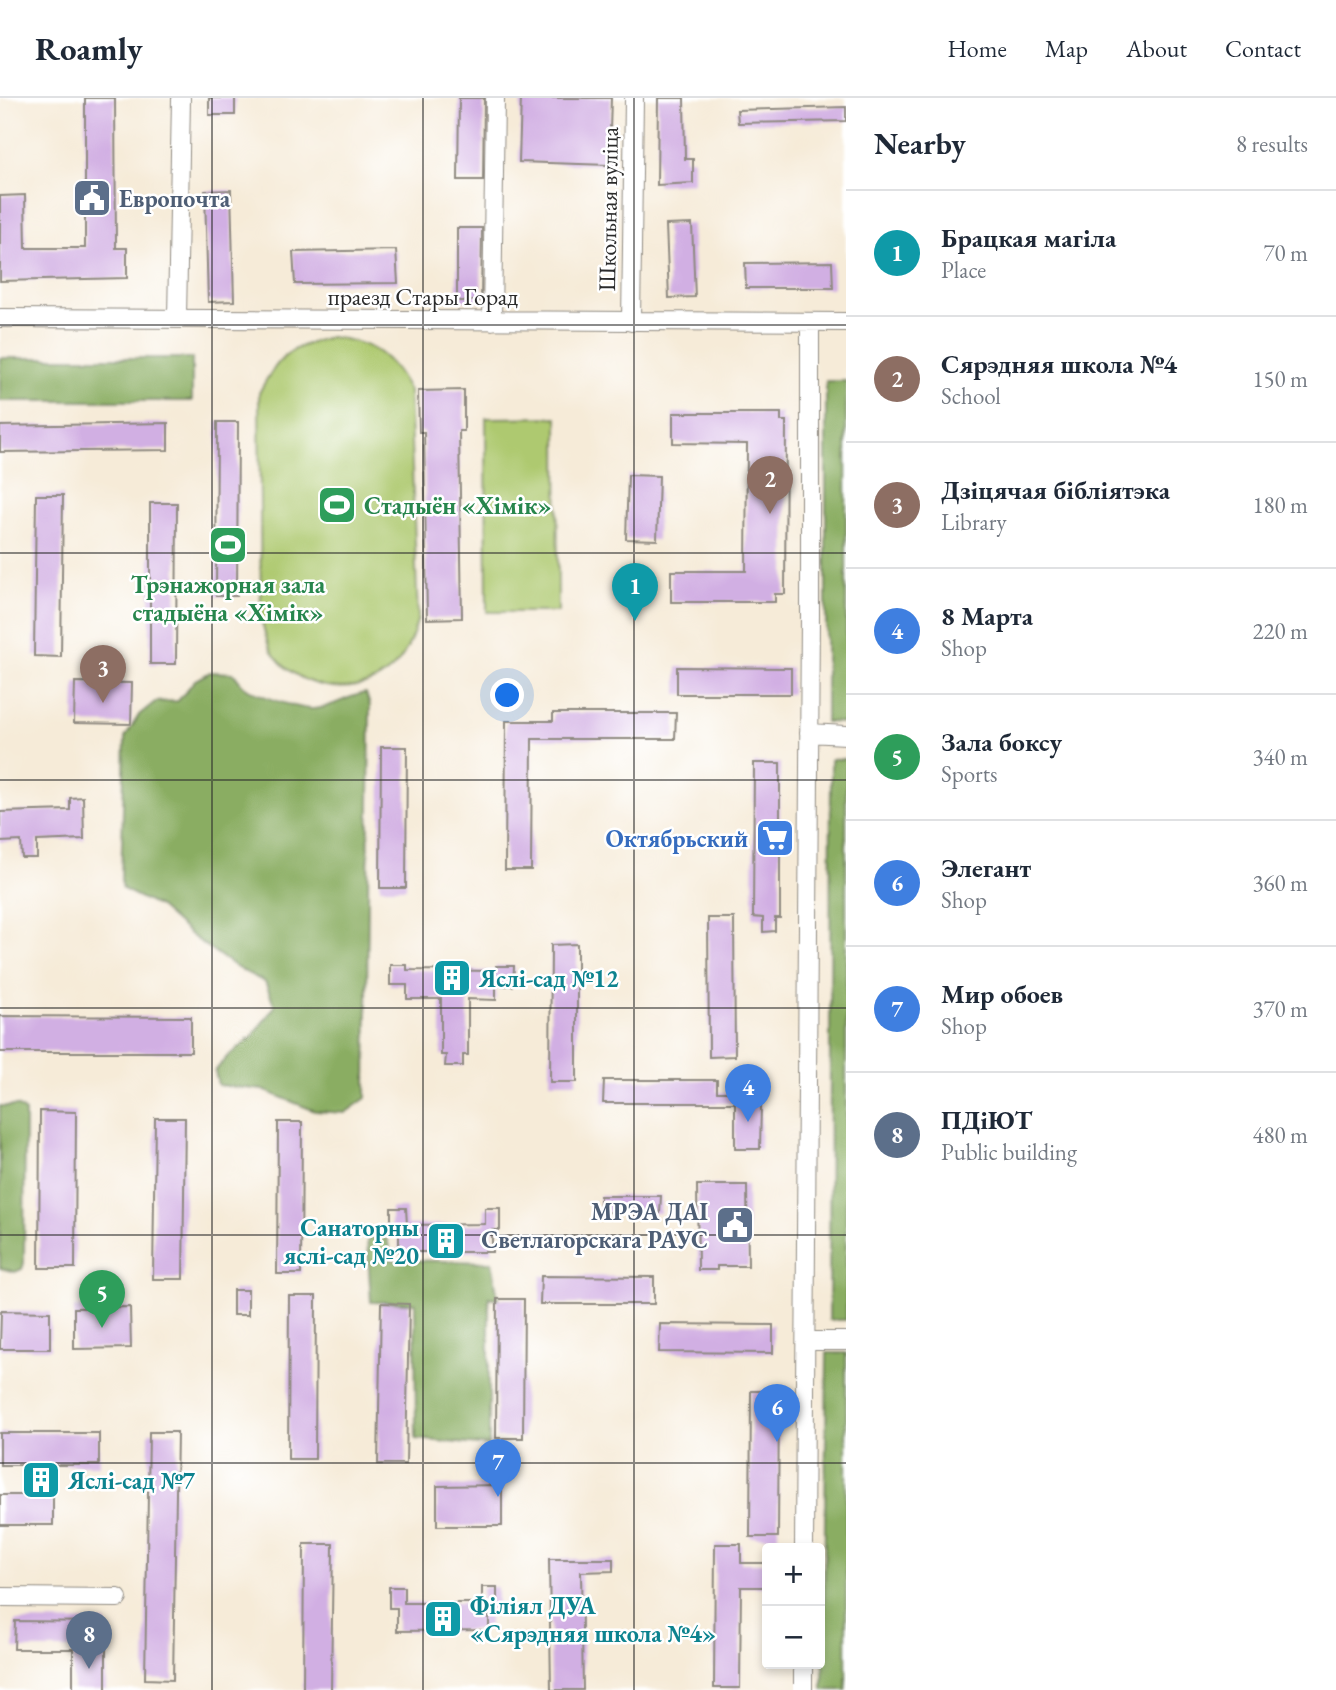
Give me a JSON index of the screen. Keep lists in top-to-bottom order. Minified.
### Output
{"streets":{"street":["Школьная вуліца","праезд Стары Горад"]},"crossings":[["Школьная вуліца","праезд Стары Горад"]],"places":{"public building":["Европочта","МРЭА ДАІ Светлагорскага РАУС"],"sports":["Стадыён «Хімік»","Трэнажорная зала стадыёна «Хімік»"],"supermarket":["Октябрьский"],"building":["Яслі-сад №12","Санаторны яслі-сад №20","Яслі-сад №7","Філіял ДУА «Сярэдняя школа №4»"]},"page":{"header":"Roamly","nav":["Home","Map","About","Contact"],"heading":["Nearby","8 results"],"list":[{"mark":"1","name":"Брацкая магіла","note":"Place","value":"70 m"},{"mark":"2","name":"Сярэдняя школа №4","note":"School","value":"150 m"},{"mark":"3","name":"Дзіцячая бібліятэка","note":"Library","value":"180 m"},{"mark":"4","name":"8 Марта","note":"Shop","value":"220 m"},{"mark":"5","name":"Зала боксу","note":"Sports","value":"340 m"},{"mark":"6","name":"Элегант","note":"Shop","value":"360 m"},{"mark":"7","name":"Мир обоев","note":"Shop","value":"370 m"},{"mark":"8","name":"ПДіЮТ","note":"Public building","value":"480 m"}],"pins":["2","1","3","4","5","6","7","8"],"map_buttons":["+","−"]}}
